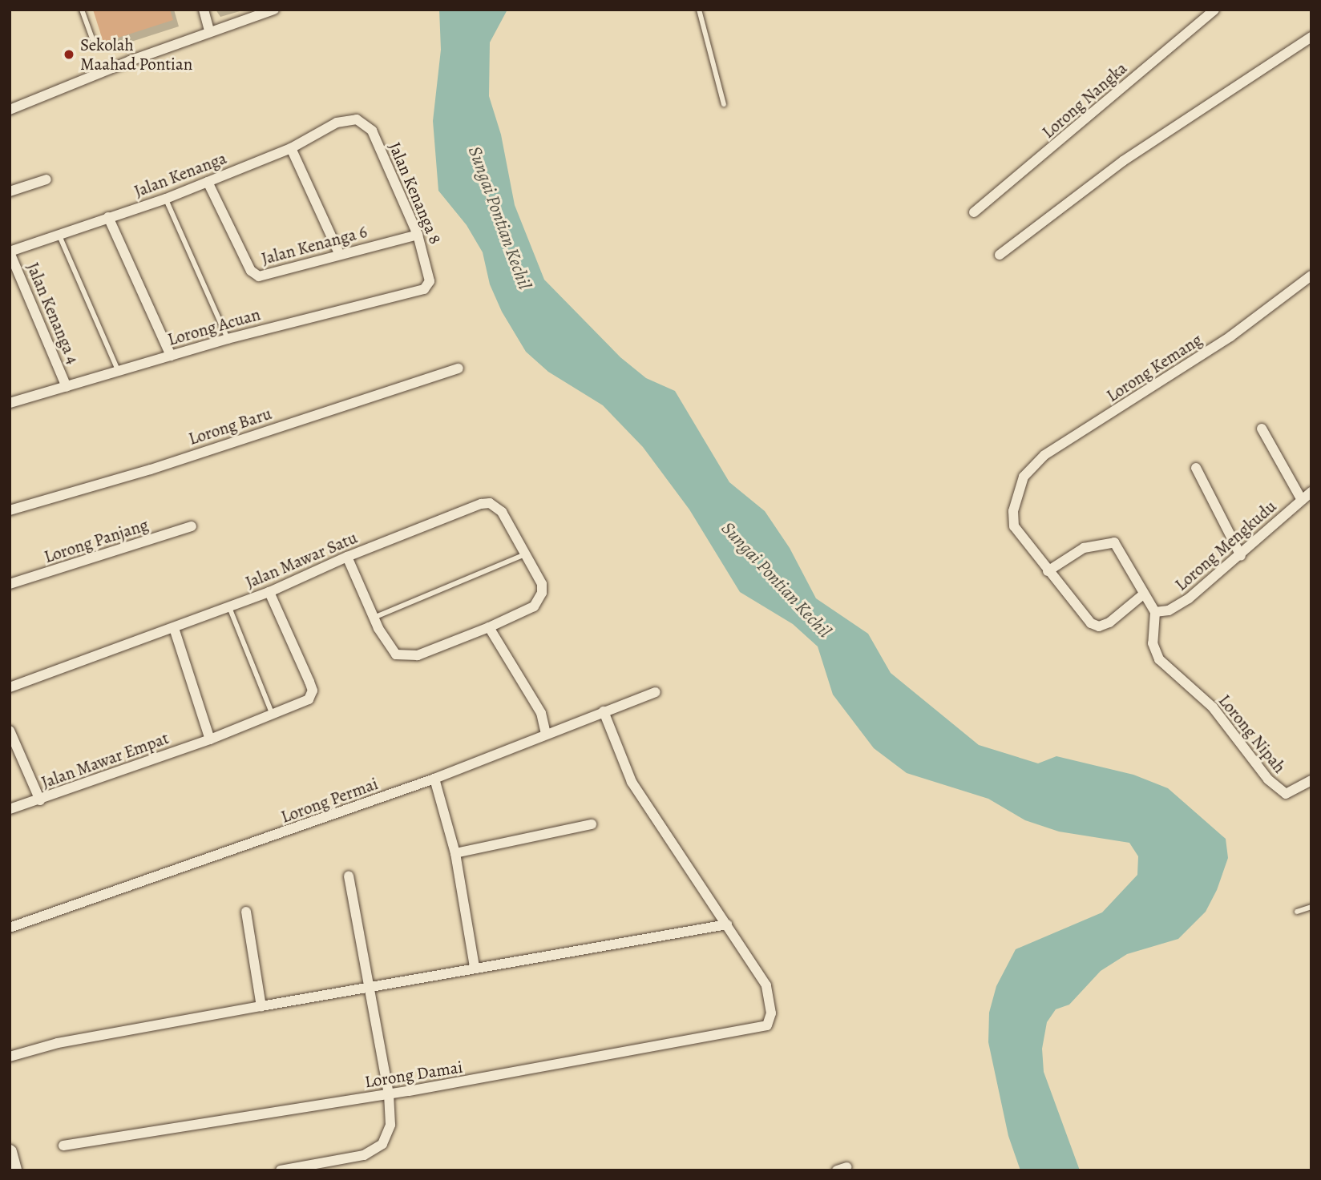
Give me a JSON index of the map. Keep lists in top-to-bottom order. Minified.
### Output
{"streets":{"street":["Lorong Nangka","Jalan Kenanga","Jalan Kenanga 8","Jalan Kenanga 6","Jalan Kenanga 4","Lorong Acuan","Lorong Kemang","Lorong Baru","Lorong Panjang","Lorong Mengkudu","Jalan Mawar Satu","Lorong Nipah","Jalan Mawar Empat","Lorong Permai","Lorong Damai"]},"crossings":[["Jalan Kenanga","Jalan Kenanga 8"],["Jalan Kenanga","Jalan Kenanga 6"],["Jalan Kenanga","Jalan Kenanga 4"],["Jalan Kenanga 8","Jalan Kenanga 6"],["Jalan Kenanga 8","Lorong Acuan"],["Jalan Kenanga 4","Lorong Acuan"],["Lorong Mengkudu","Lorong Nipah"],["Jalan Mawar Satu","Jalan Mawar Empat"]],"water":["Sungai Pontian Kechil"],"places":["Sekolah Maahad Pontian"]}
